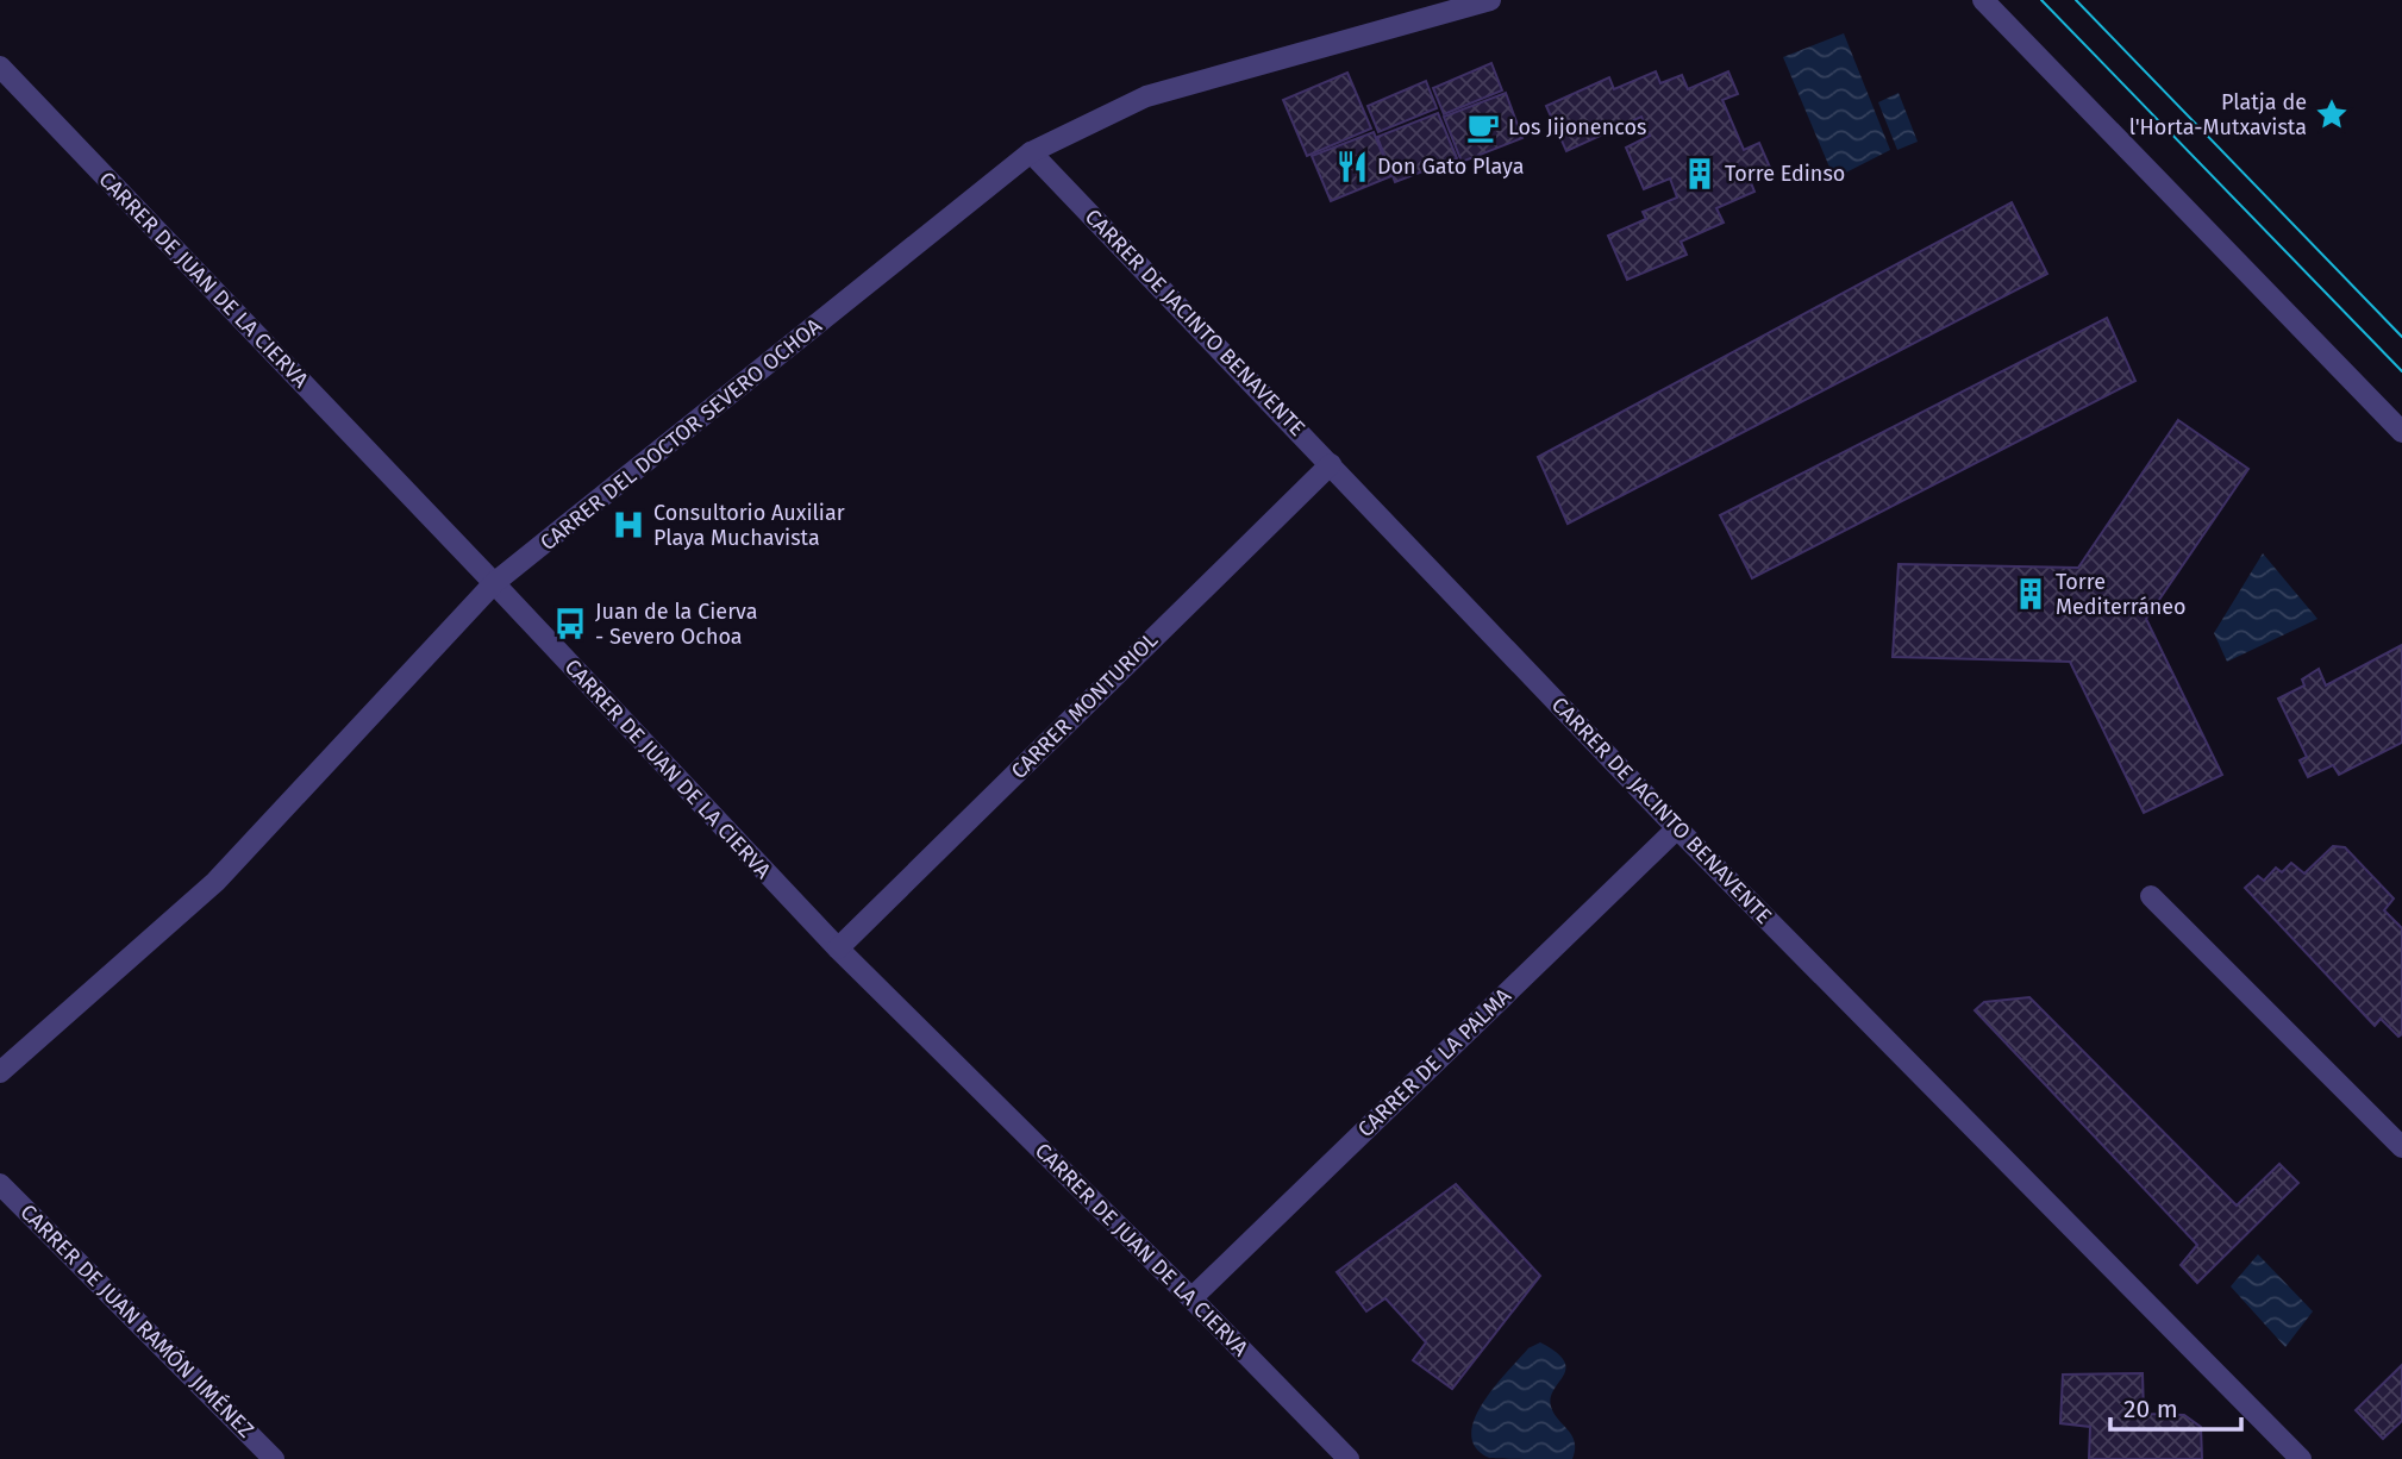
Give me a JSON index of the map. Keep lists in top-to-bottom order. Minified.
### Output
{"streets":{"street":["CARRER DE JUAN DE LA CIERVA","CARRER DE JACINTO BENAVENTE","CARRER DEL DOCTOR SEVERO OCHOA","CARRER MONTURIOL","CARRER DE LA PALMA","CARRER DE JUAN RAMÓN JIMÉNEZ"]},"crossings":[["CARRER DE JUAN DE LA CIERVA","CARRER DEL DOCTOR SEVERO OCHOA"],["CARRER DE JUAN DE LA CIERVA","CARRER MONTURIOL"],["CARRER DE JUAN DE LA CIERVA","CARRER DE LA PALMA"],["CARRER DE JACINTO BENAVENTE","CARRER DEL DOCTOR SEVERO OCHOA"],["CARRER DE JACINTO BENAVENTE","CARRER MONTURIOL"],["CARRER DE JACINTO BENAVENTE","CARRER DE LA PALMA"]],"places":{"place":["Platja de l'Horta-Mutxavista"],"cafe":["Los Jijonencos"],"restaurant":["Don Gato Playa"],"building":["Torre Edinso","Torre Mediterráneo"],"hospital":["Consultorio Auxiliar Playa Muchavista"],"bus stop":["Juan de la Cierva - Severo Ochoa"]},"scale_bar":"20 m"}
